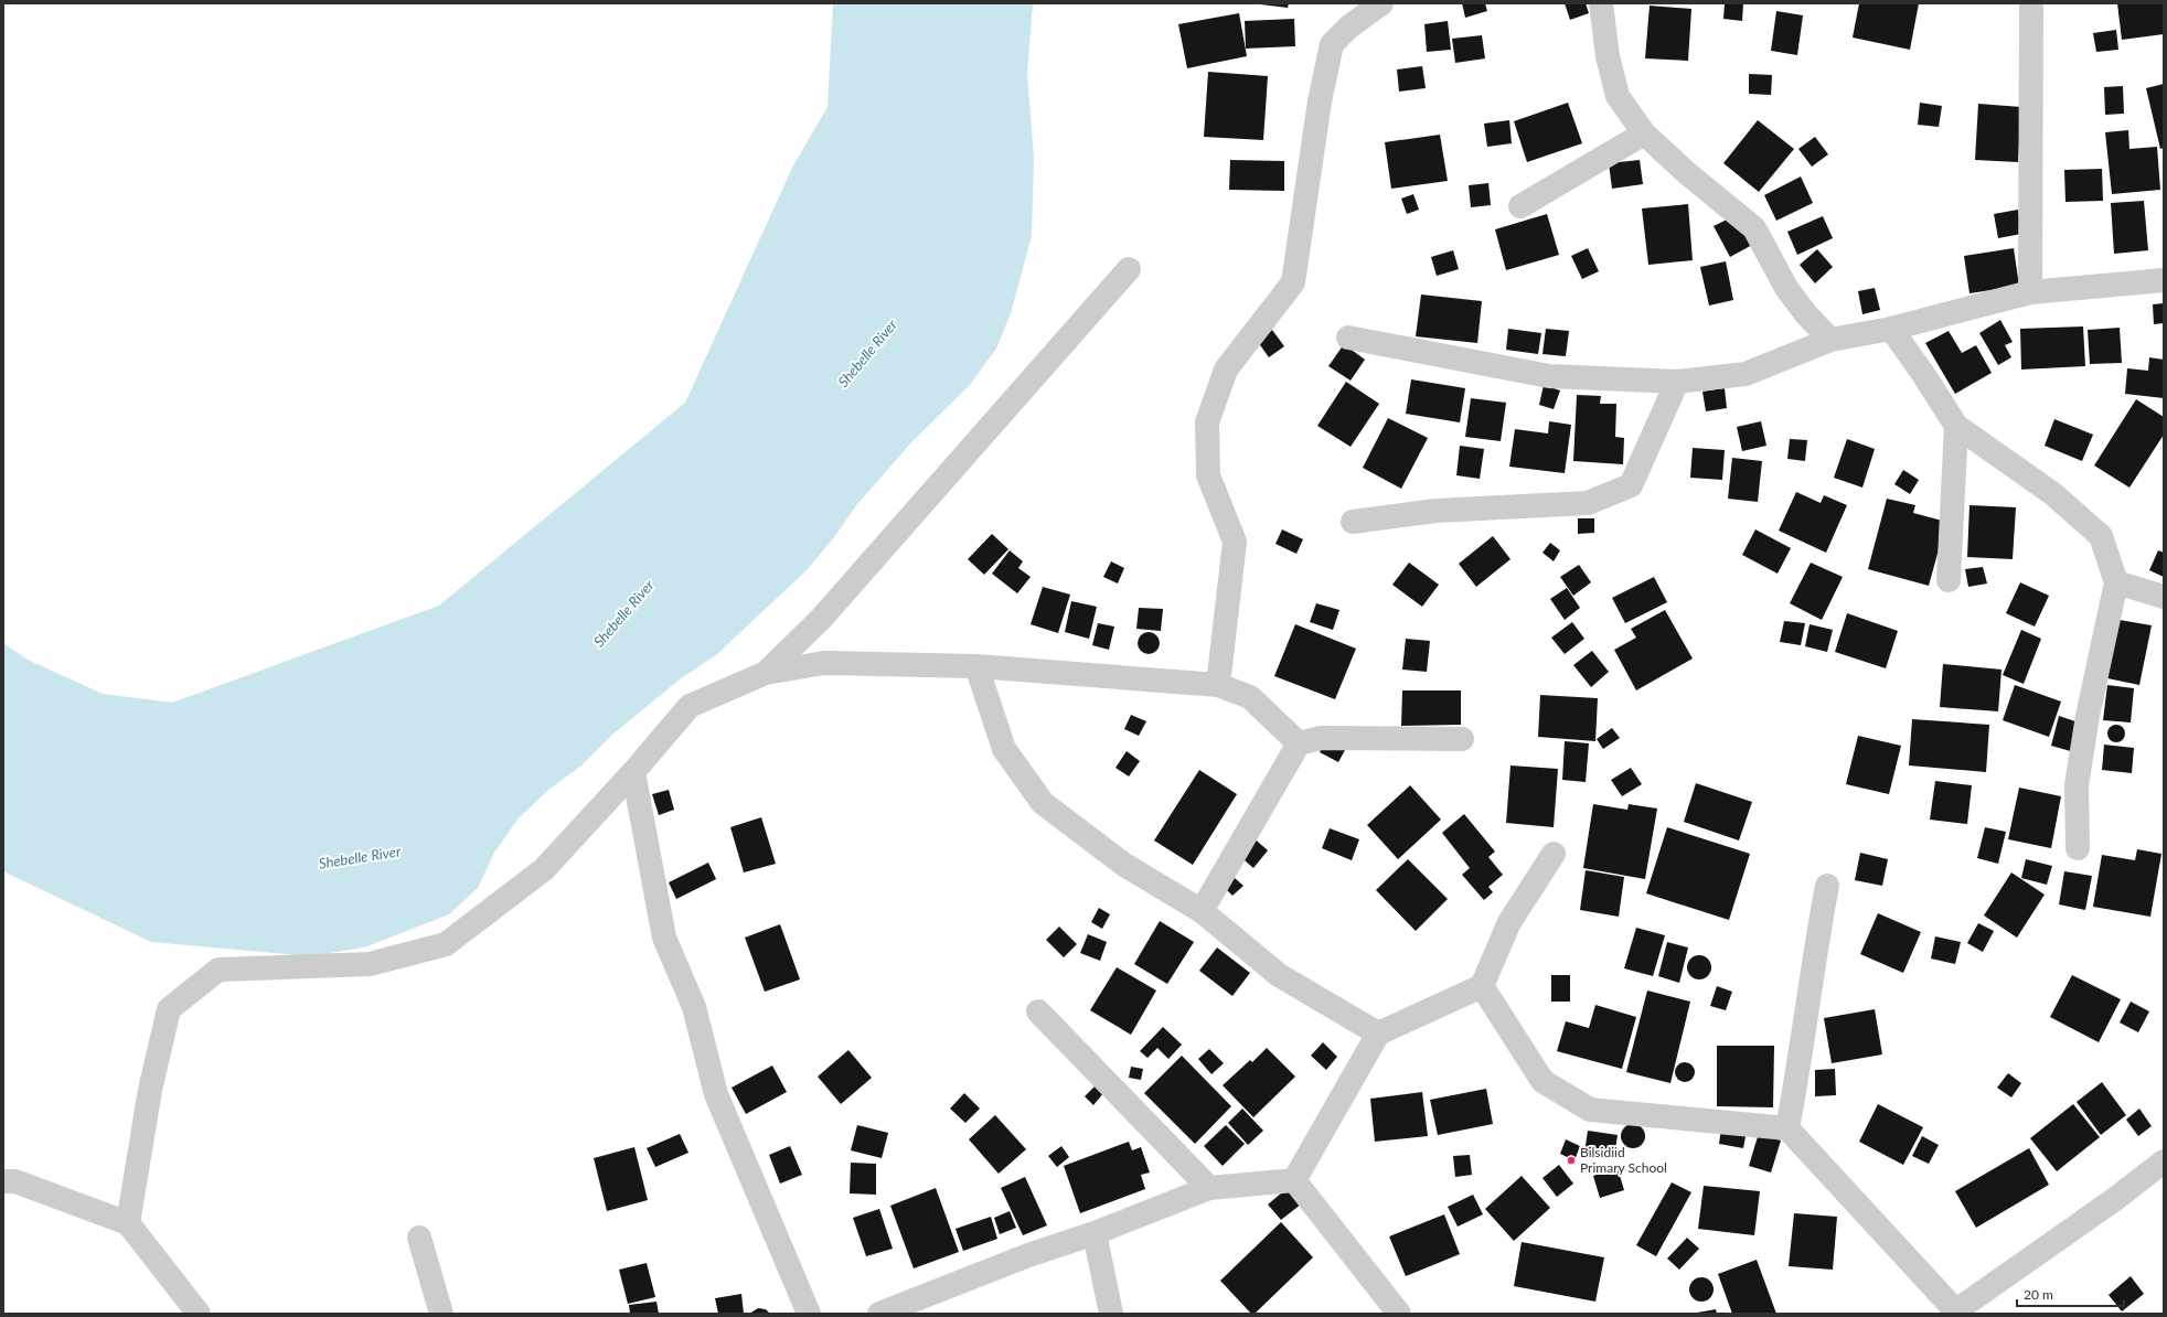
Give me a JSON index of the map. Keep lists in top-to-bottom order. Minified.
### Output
{"water":["Shebelle River"],"places":["Bilsidiid Primary School"],"scale_bar":"20 m"}
